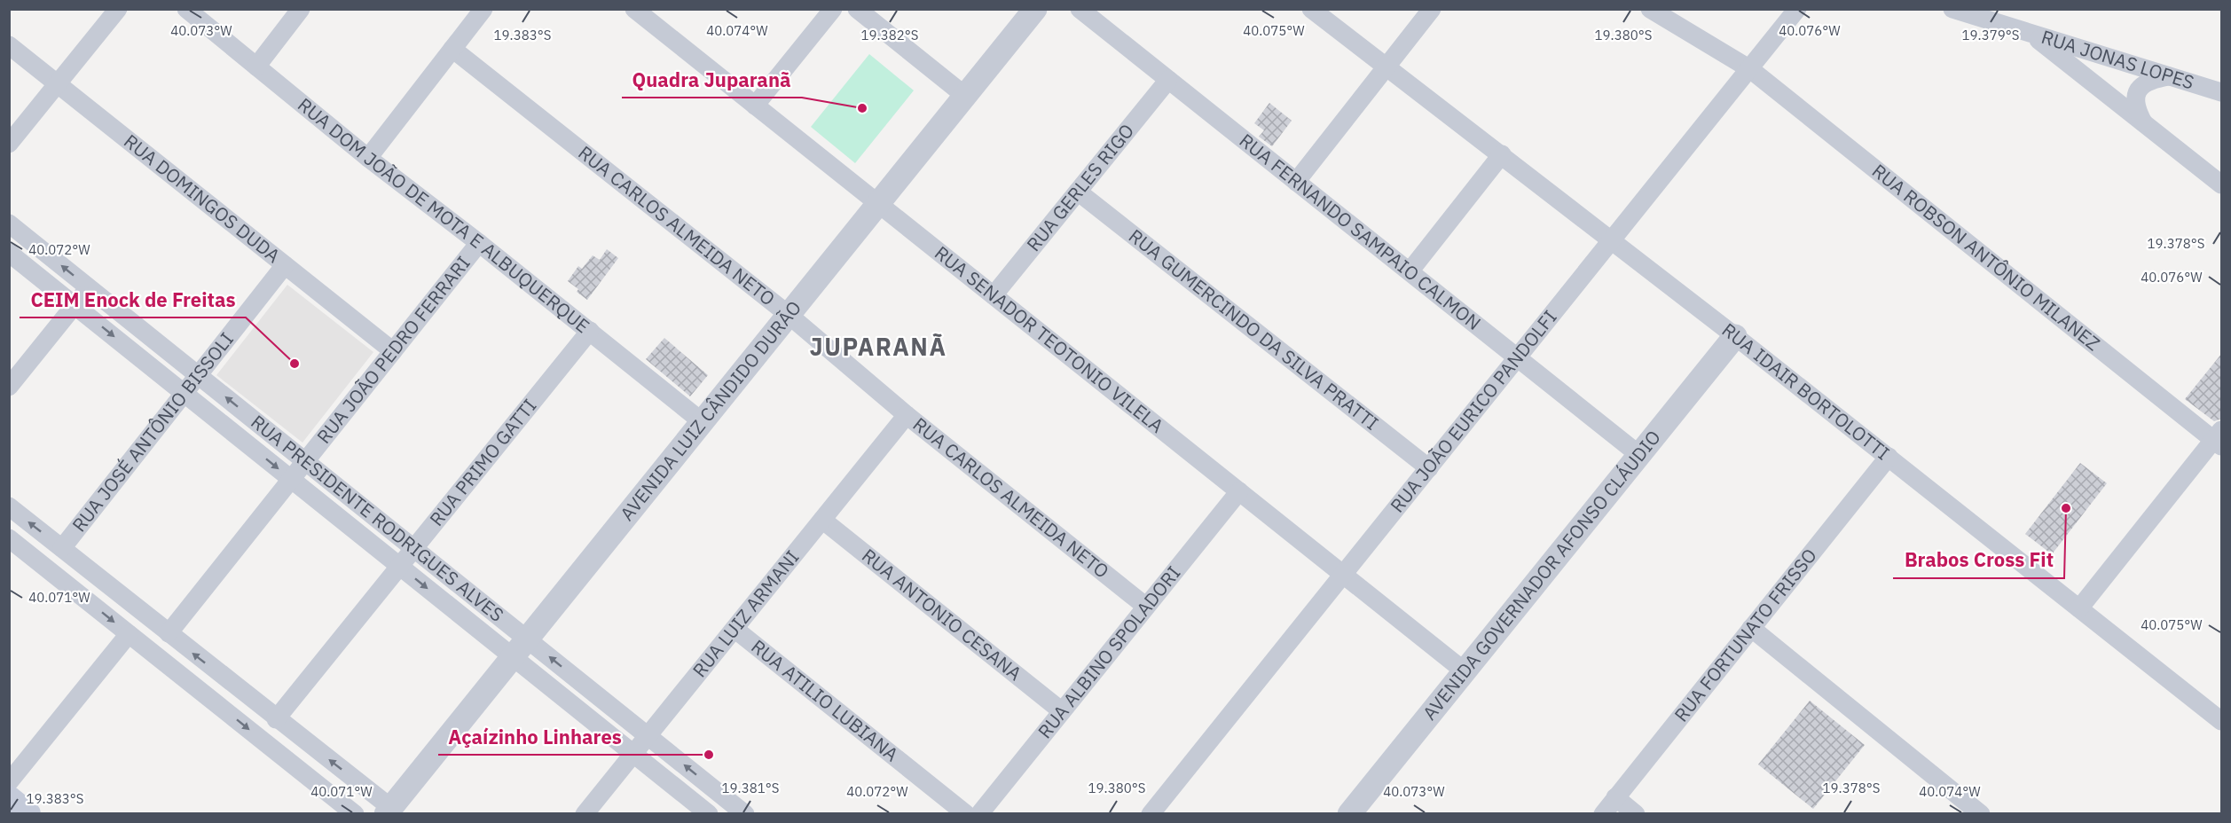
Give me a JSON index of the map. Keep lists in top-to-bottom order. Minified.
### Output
{"streets":{"street":["RUA JONAS LOPES","RUA GERLES RIGO","RUA DOMINGOS DUDA","RUA DOM JOÃO DE MOTA E ALBUQUERQUE","RUA CARLOS ALMEIDA NETO","RUA FERNANDO SAMPAIO CALMON","RUA ROBSON ANTÔNIO MILANEZ","RUA GUMERCINDO DA SILVA PRATTI","RUA SENADOR TEOTONIO VILELA","RUA JOÃO PEDRO FERRARI","RUA IDAIR BORTOLOTTI","AVENIDA LUIZ CÂNDIDO DURÃO","RUA JOÃO EURICO PANDOLFI","RUA JOSÉ ANTÔNIO BISSOLI","RUA PRIMO GATTI","RUA PRESIDENTE RODRIGUES ALVES","AVENIDA GOVERNADOR AFONSO CLÁUDIO","RUA LUIZ ARMANI","RUA ANTONIO CESANA","RUA FORTUNATO FRISSO","RUA ALBINO SPOLADORI","RUA ATILIO LUBIANA"]},"crossings":[["RUA GERLES RIGO","RUA FERNANDO SAMPAIO CALMON"],["RUA GERLES RIGO","RUA GUMERCINDO DA SILVA PRATTI"],["RUA GERLES RIGO","RUA SENADOR TEOTONIO VILELA"],["RUA DOMINGOS DUDA","RUA JOÃO PEDRO FERRARI"],["RUA DOMINGOS DUDA","RUA JOSÉ ANTÔNIO BISSOLI"],["RUA DOM JOÃO DE MOTA E ALBUQUERQUE","RUA JOÃO PEDRO FERRARI"],["RUA DOM JOÃO DE MOTA E ALBUQUERQUE","AVENIDA LUIZ CÂNDIDO DURÃO"],["RUA DOM JOÃO DE MOTA E ALBUQUERQUE","RUA PRIMO GATTI"],["RUA CARLOS ALMEIDA NETO","AVENIDA LUIZ CÂNDIDO DURÃO"],["RUA CARLOS ALMEIDA NETO","RUA LUIZ ARMANI"],["RUA CARLOS ALMEIDA NETO","RUA ALBINO SPOLADORI"],["RUA FERNANDO SAMPAIO CALMON","RUA JOÃO EURICO PANDOLFI"],["RUA FERNANDO SAMPAIO CALMON","AVENIDA GOVERNADOR AFONSO CLÁUDIO"],["RUA ROBSON ANTÔNIO MILANEZ","RUA JOÃO EURICO PANDOLFI"],["RUA GUMERCINDO DA SILVA PRATTI","RUA JOÃO EURICO PANDOLFI"],["RUA SENADOR TEOTONIO VILELA","AVENIDA LUIZ CÂNDIDO DURÃO"],["RUA SENADOR TEOTONIO VILELA","RUA JOÃO EURICO PANDOLFI"],["RUA SENADOR TEOTONIO VILELA","AVENIDA GOVERNADOR AFONSO CLÁUDIO"],["RUA SENADOR TEOTONIO VILELA","RUA ALBINO SPOLADORI"],["RUA JOÃO PEDRO FERRARI","RUA PRESIDENTE RODRIGUES ALVES"],["RUA IDAIR BORTOLOTTI","RUA JOÃO EURICO PANDOLFI"],["RUA IDAIR BORTOLOTTI","AVENIDA GOVERNADOR AFONSO CLÁUDIO"],["RUA IDAIR BORTOLOTTI","RUA FORTUNATO FRISSO"],["AVENIDA LUIZ CÂNDIDO DURÃO","RUA PRESIDENTE RODRIGUES ALVES"],["RUA JOSÉ ANTÔNIO BISSOLI","RUA PRESIDENTE RODRIGUES ALVES"],["RUA PRIMO GATTI","RUA PRESIDENTE RODRIGUES ALVES"],["RUA PRESIDENTE RODRIGUES ALVES","RUA LUIZ ARMANI"],["RUA LUIZ ARMANI","RUA ANTONIO CESANA"],["RUA LUIZ ARMANI","RUA ATILIO LUBIANA"],["RUA ANTONIO CESANA","RUA ALBINO SPOLADORI"]],"districts":["JUPARANÃ"],"places":["Quadra Juparanã","CEIM Enock de Freitas","Brabos Cross Fit","Açaízinho Linhares"],"coordinates":["40.073°W","40.075°W","40.076°W","40.074°W","19.383°S","19.379°S","19.382°S","19.380°S","19.378°S","40.072°W","40.071°W","19.381°S"]}
